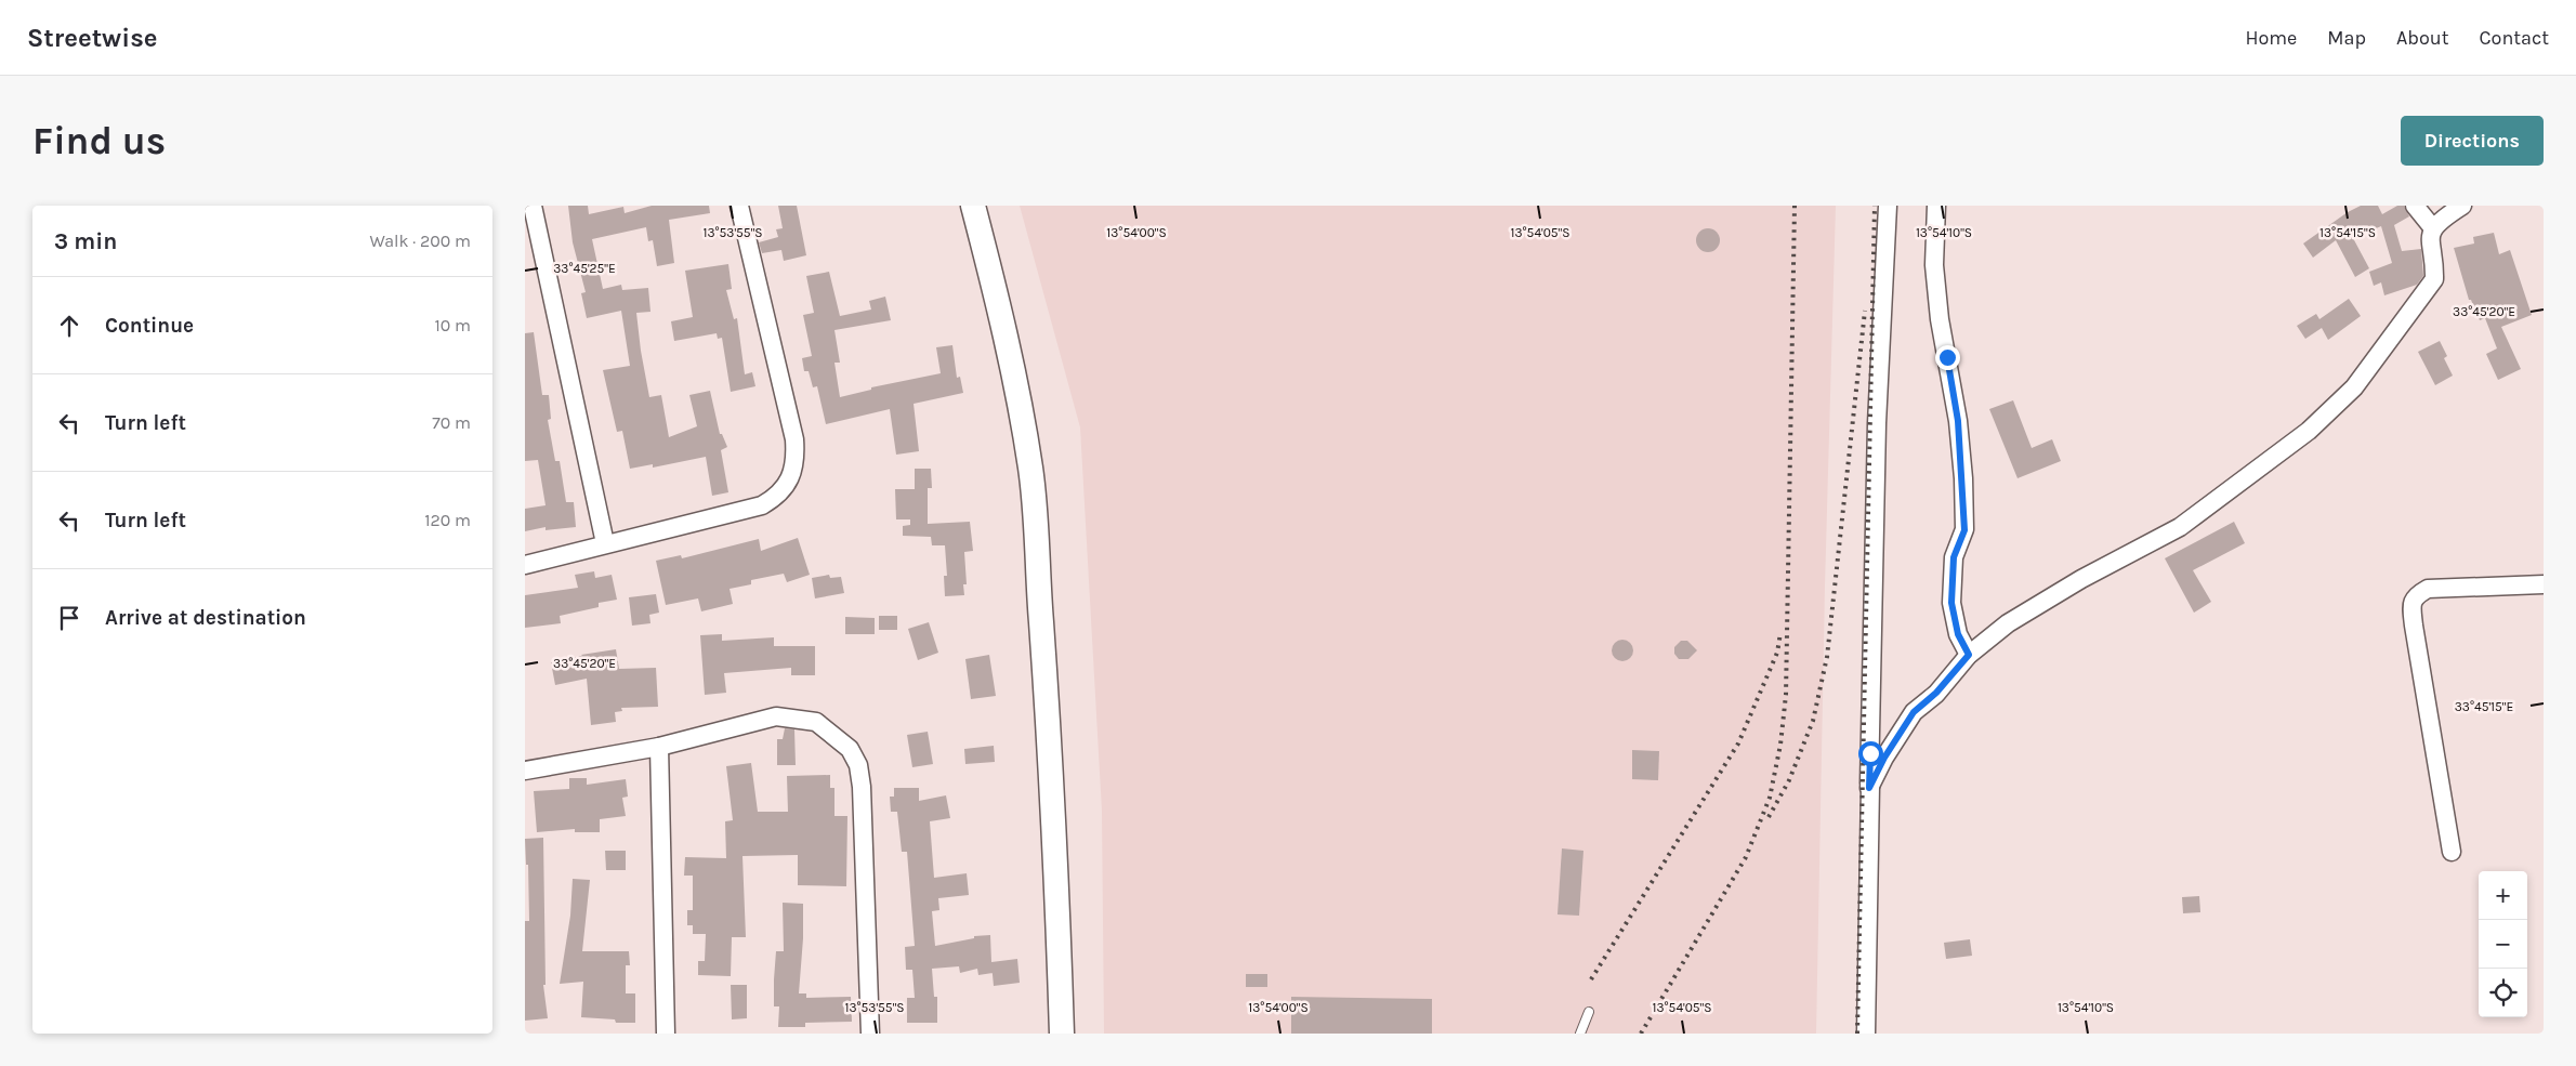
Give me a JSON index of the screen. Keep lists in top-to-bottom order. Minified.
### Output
{"page":{"header":"Streetwise","nav":["Home","Map","About","Contact"],"buttons":"Directions","title":"Find us","heading":["3 min","Walk · 200 m"],"list":[["Continue","10 m"],["Turn left","70 m"],["Turn left","120 m"],"Arrive at destination"],"map_buttons":["+","−"]},"coordinates":["13°53'55\"S","13°54'00\"S","13°54'05\"S","13°54'10\"S","13°54'15\"S","33°45'25\"E","33°45'20\"E","33°45'15\"E"]}
